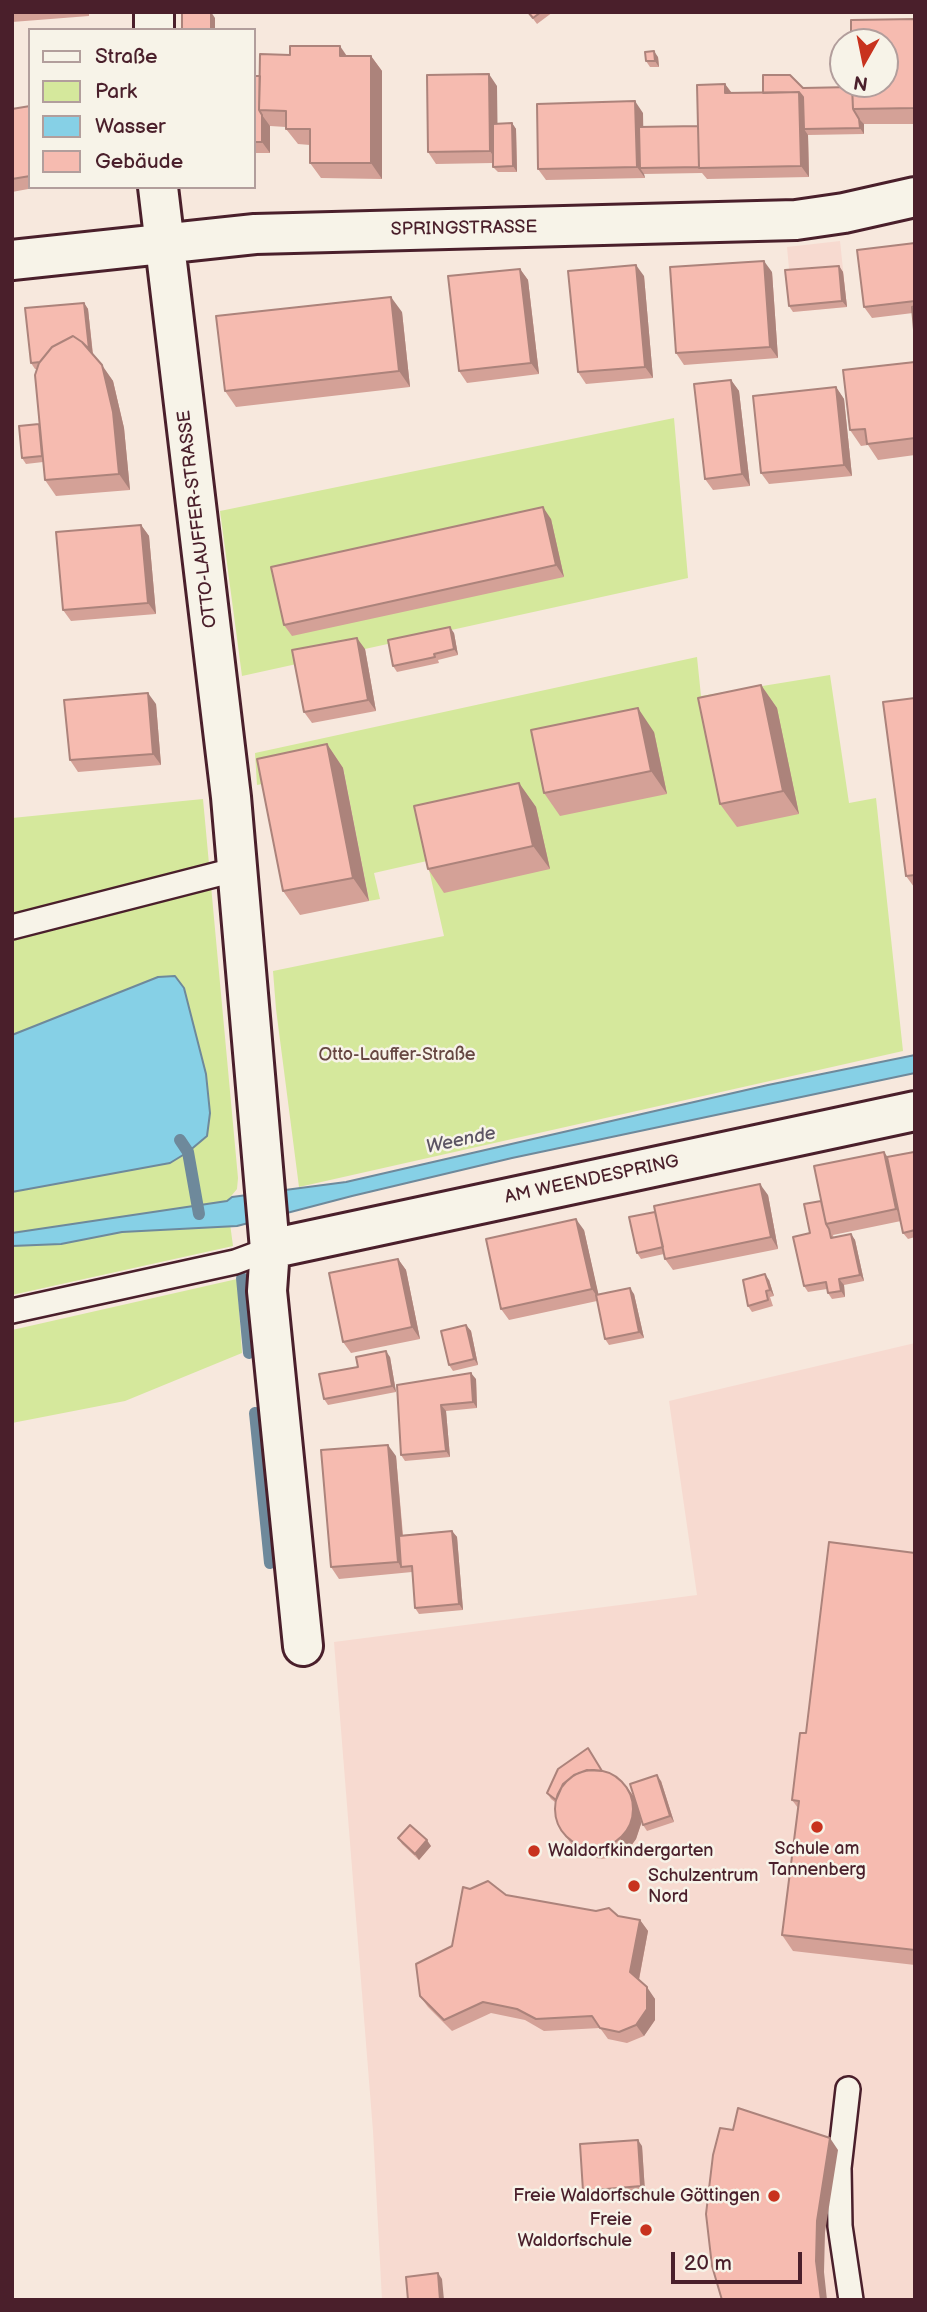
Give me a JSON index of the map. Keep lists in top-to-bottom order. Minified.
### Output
{"streets":{"street":["SPRINGSTRASSE","OTTO-LAUFFER-STRASSE","AM WEENDESPRING"]},"crossings":[["SPRINGSTRASSE","OTTO-LAUFFER-STRASSE"],["OTTO-LAUFFER-STRASSE","AM WEENDESPRING"]],"water":["Weende"],"parks":["Otto-Lauffer-Straße"],"places":["Schule am Tannenberg","Waldorfkindergarten","Schulzentrum Nord","Freie Waldorfschule Göttingen","Freie Waldorfschule"],"legend":["Straße","Park","Wasser","Gebäude"],"scale_bar":"20 m","north":"bottom"}
